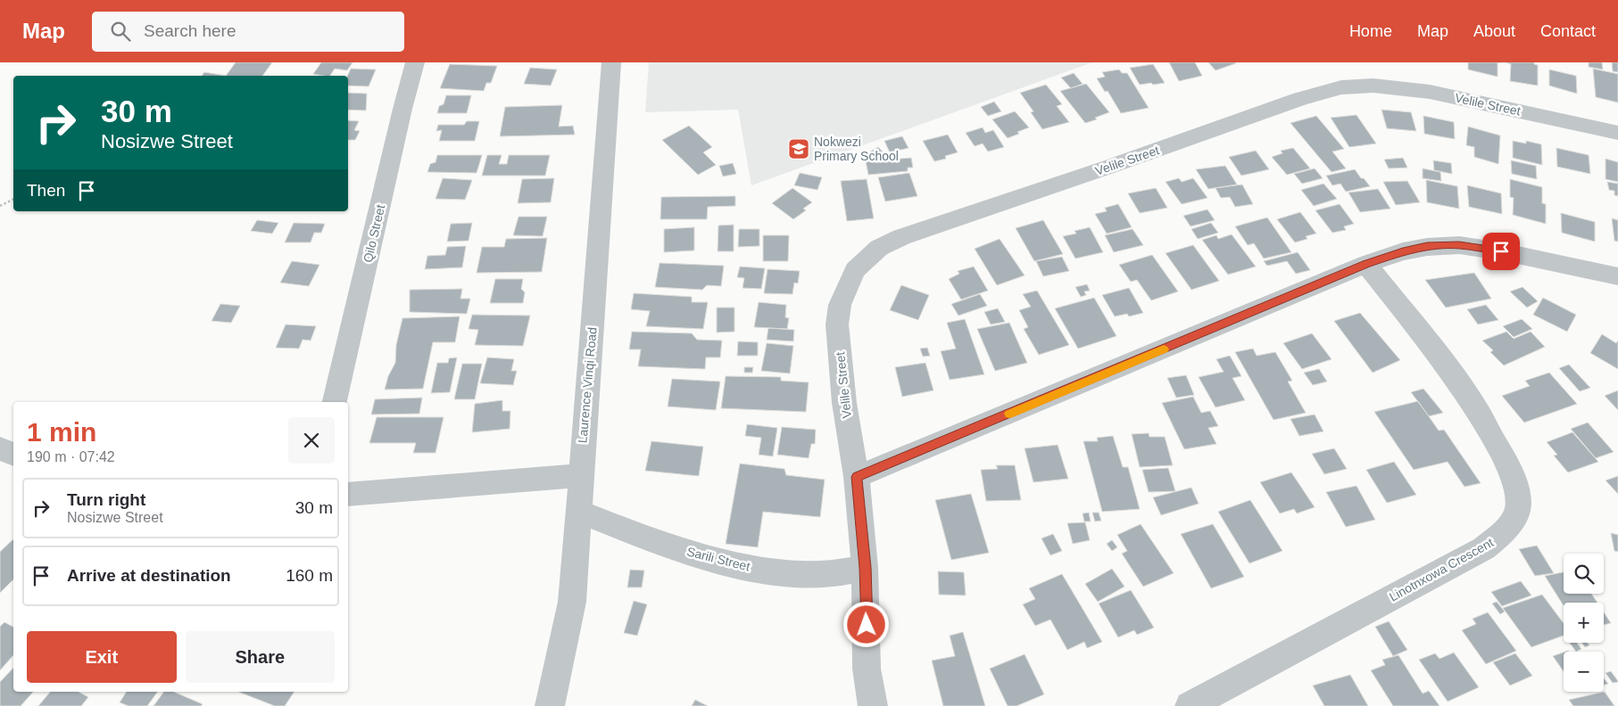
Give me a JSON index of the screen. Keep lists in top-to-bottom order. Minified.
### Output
{"streets":{"street":["Velile Street","Qilo Street","Laurence Vinqi Road","Sarili Street","Linotnxowa Crescent"]},"crossings":[["Laurence Vinqi Road","Sarili Street"]],"places":{"school or university":["Nokwezi Primary School"]},"page":{"header":"Map","search":"Search here","nav":["Home","Map","About","Contact"],"turn":["30 m","Nosizwe Street"],"then":"Then","heading":["1 min","190 m · 07:42"],"list":[{"name":"Turn right","note":"Nosizwe Street","value":"30 m"},{"name":"Arrive at destination","value":"160 m"}],"map_buttons":["+","−"],"buttons":["Exit","Share"]}}
